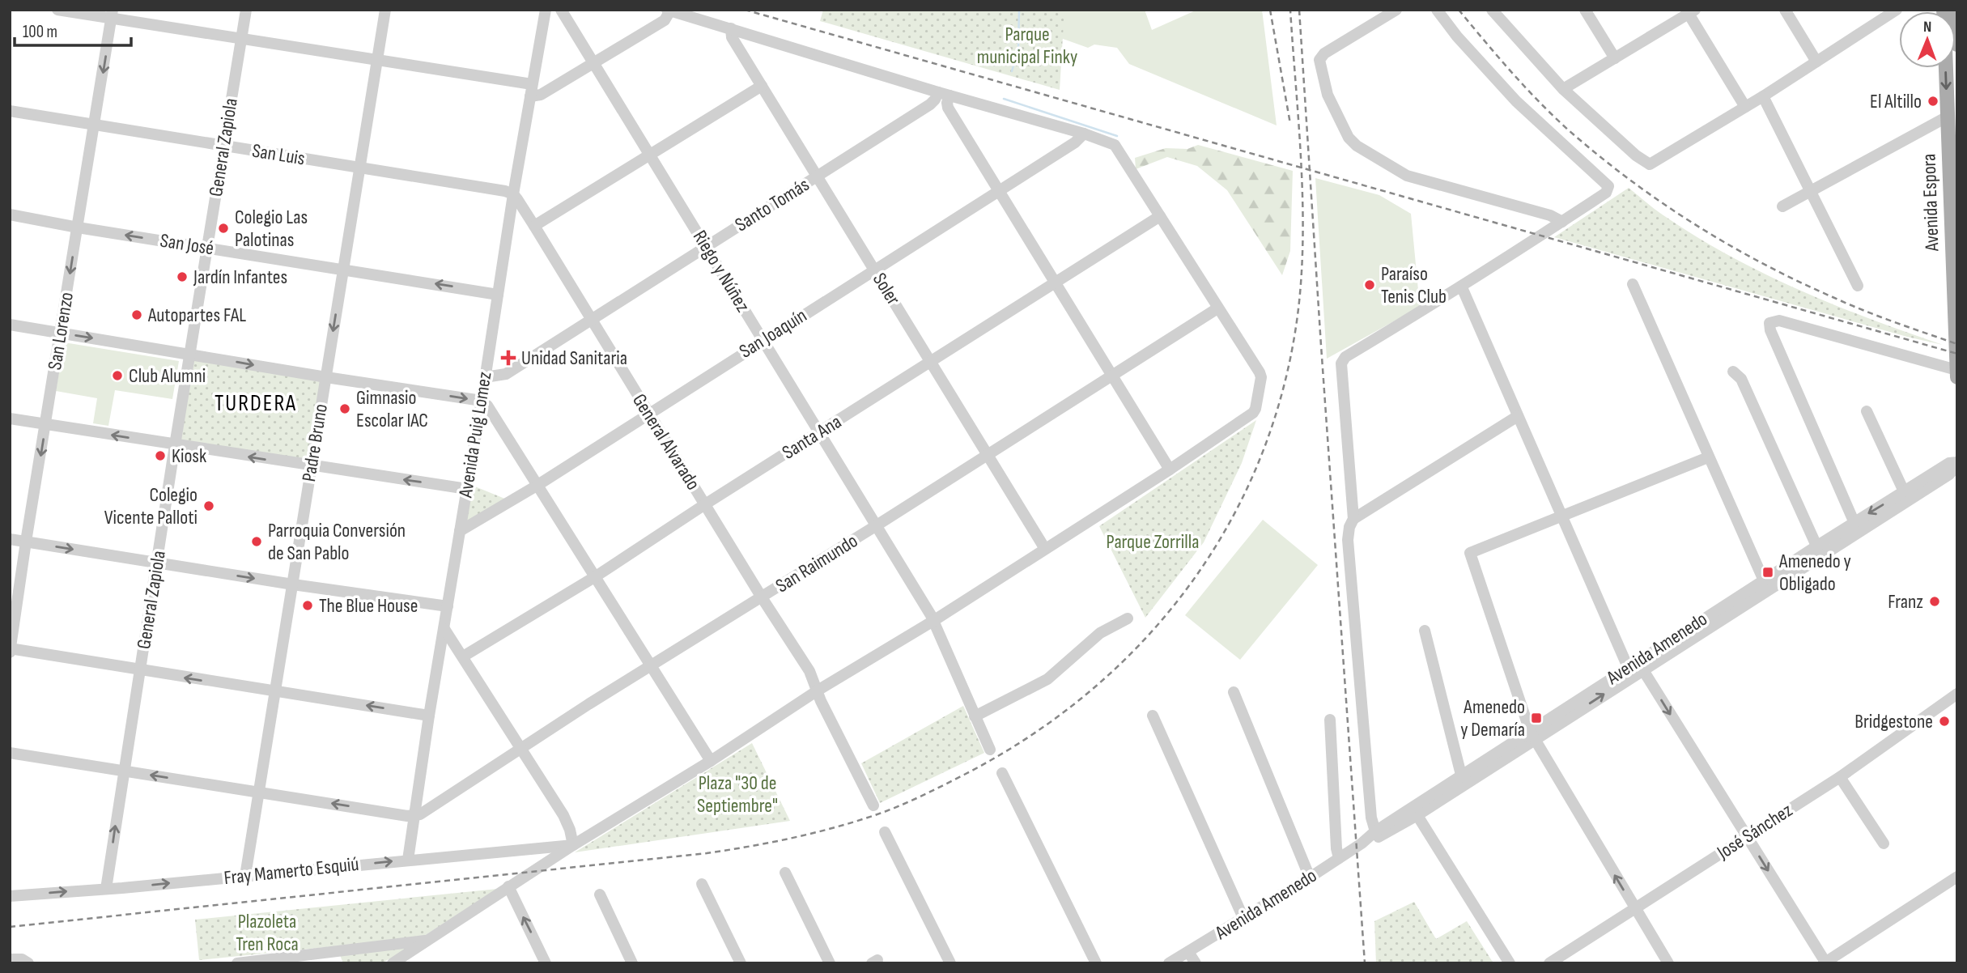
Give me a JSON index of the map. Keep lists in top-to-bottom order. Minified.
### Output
{"streets":{"main road":["Avenida Espora"],"street":["General Zapiola","San Luis","Santo Tomás","San José","Riego y Núñez","Soler","San Lorenzo","San Joaquín","Avenida Puig Lomez","Santa Ana","General Alvarado","Padre Bruno","San Raimundo","Avenida Amenedo","José Sánchez","Fray Mamerto Esquiú"]},"crossings":[["General Zapiola","San Luis"],["General Zapiola","San José"],["General Zapiola","Fray Mamerto Esquiú"],["San Luis","San Lorenzo"],["San Luis","Avenida Puig Lomez"],["San Luis","General Alvarado"],["San Luis","Padre Bruno"],["Santo Tomás","Riego y Núñez"],["Santo Tomás","Soler"],["Santo Tomás","Avenida Puig Lomez"],["Santo Tomás","General Alvarado"],["San José","San Lorenzo"],["San José","Avenida Puig Lomez"],["San José","Padre Bruno"],["Riego y Núñez","San Joaquín"],["Riego y Núñez","Santa Ana"],["Riego y Núñez","San Raimundo"],["Soler","San Joaquín"],["Soler","Santa Ana"],["Soler","San Raimundo"],["San Joaquín","Avenida Puig Lomez"],["San Joaquín","General Alvarado"],["Avenida Puig Lomez","General Alvarado"],["Avenida Puig Lomez","San Raimundo"],["Avenida Puig Lomez","Fray Mamerto Esquiú"],["Santa Ana","General Alvarado"],["General Alvarado","San Raimundo"],["Padre Bruno","Fray Mamerto Esquiú"]],"one_way":["San José","San Lorenzo"],"districts":["TURDERA"],"parks":["Parque municipal Finky","Parque Zorrilla","Plaza \"30 de Septiembre\"","Plazoleta Tren Roca"],"places":{"other":["El Altillo","Colegio Las Palotinas","Jardín Infantes","Paraíso Tenis Club","Autopartes FAL","Club Alumni","Gimnasio Escolar IAC","Kiosk","Colegio Vicente Palloti","Parroquia Conversión de San Pablo","Franz","The Blue House","Bridgestone"],"health":["Unidad Sanitaria"],"transit":["Amenedo y Obligado","Amenedo y Demaría"]},"scale_bar":"100 m","north":"top"}
